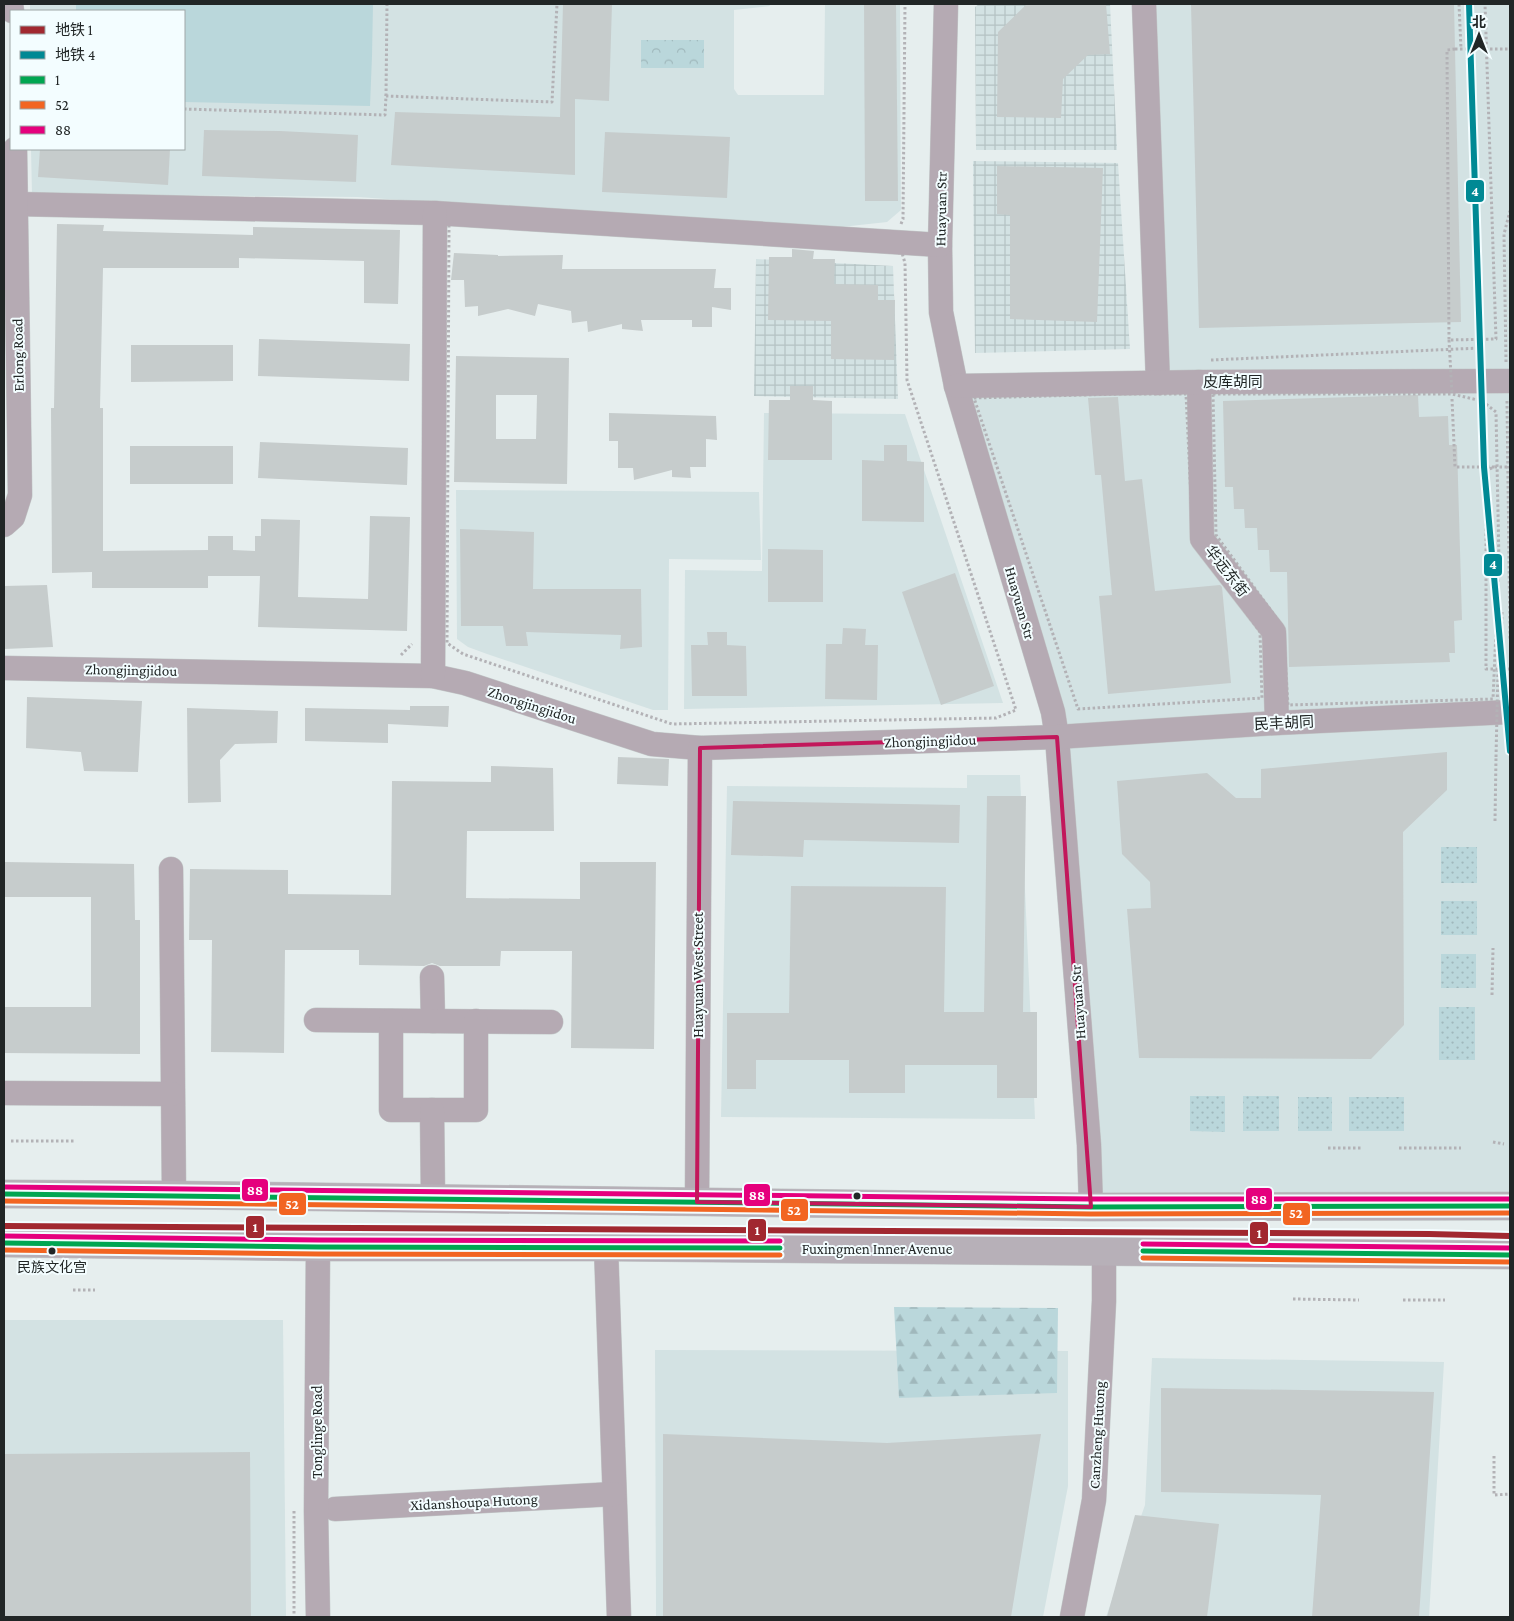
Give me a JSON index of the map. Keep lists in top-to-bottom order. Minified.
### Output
{"streets":{"highway":["Fuxingmen Inner Avenue"],"street":["Huayuan Str","Erlong Road","皮库胡同","华远东街","Zhongjingjidou","民丰胡同","Huayuan West Street","Tonglinge Road","Canzheng Hutong","Xidanshoupa Hutong"]},"crossings":[["Huayuan Str","皮库胡同"],["Huayuan Str","Zhongjingjidou"],["Huayuan Str","民丰胡同"],["皮库胡同","华远东街"],["华远东街","民丰胡同"],["Zhongjingjidou","民丰胡同"],["Zhongjingjidou","Huayuan West Street"],["Fuxingmen Inner Avenue","Tonglinge Road"],["Fuxingmen Inner Avenue","Canzheng Hutong"]],"places":["民族文化宫"],"lines":["metro line 4","transit line 88","transit line 1","transit line 52","metro line 1"],"legend":["地铁 1","地铁 4","1","52","88"],"north":"top"}
